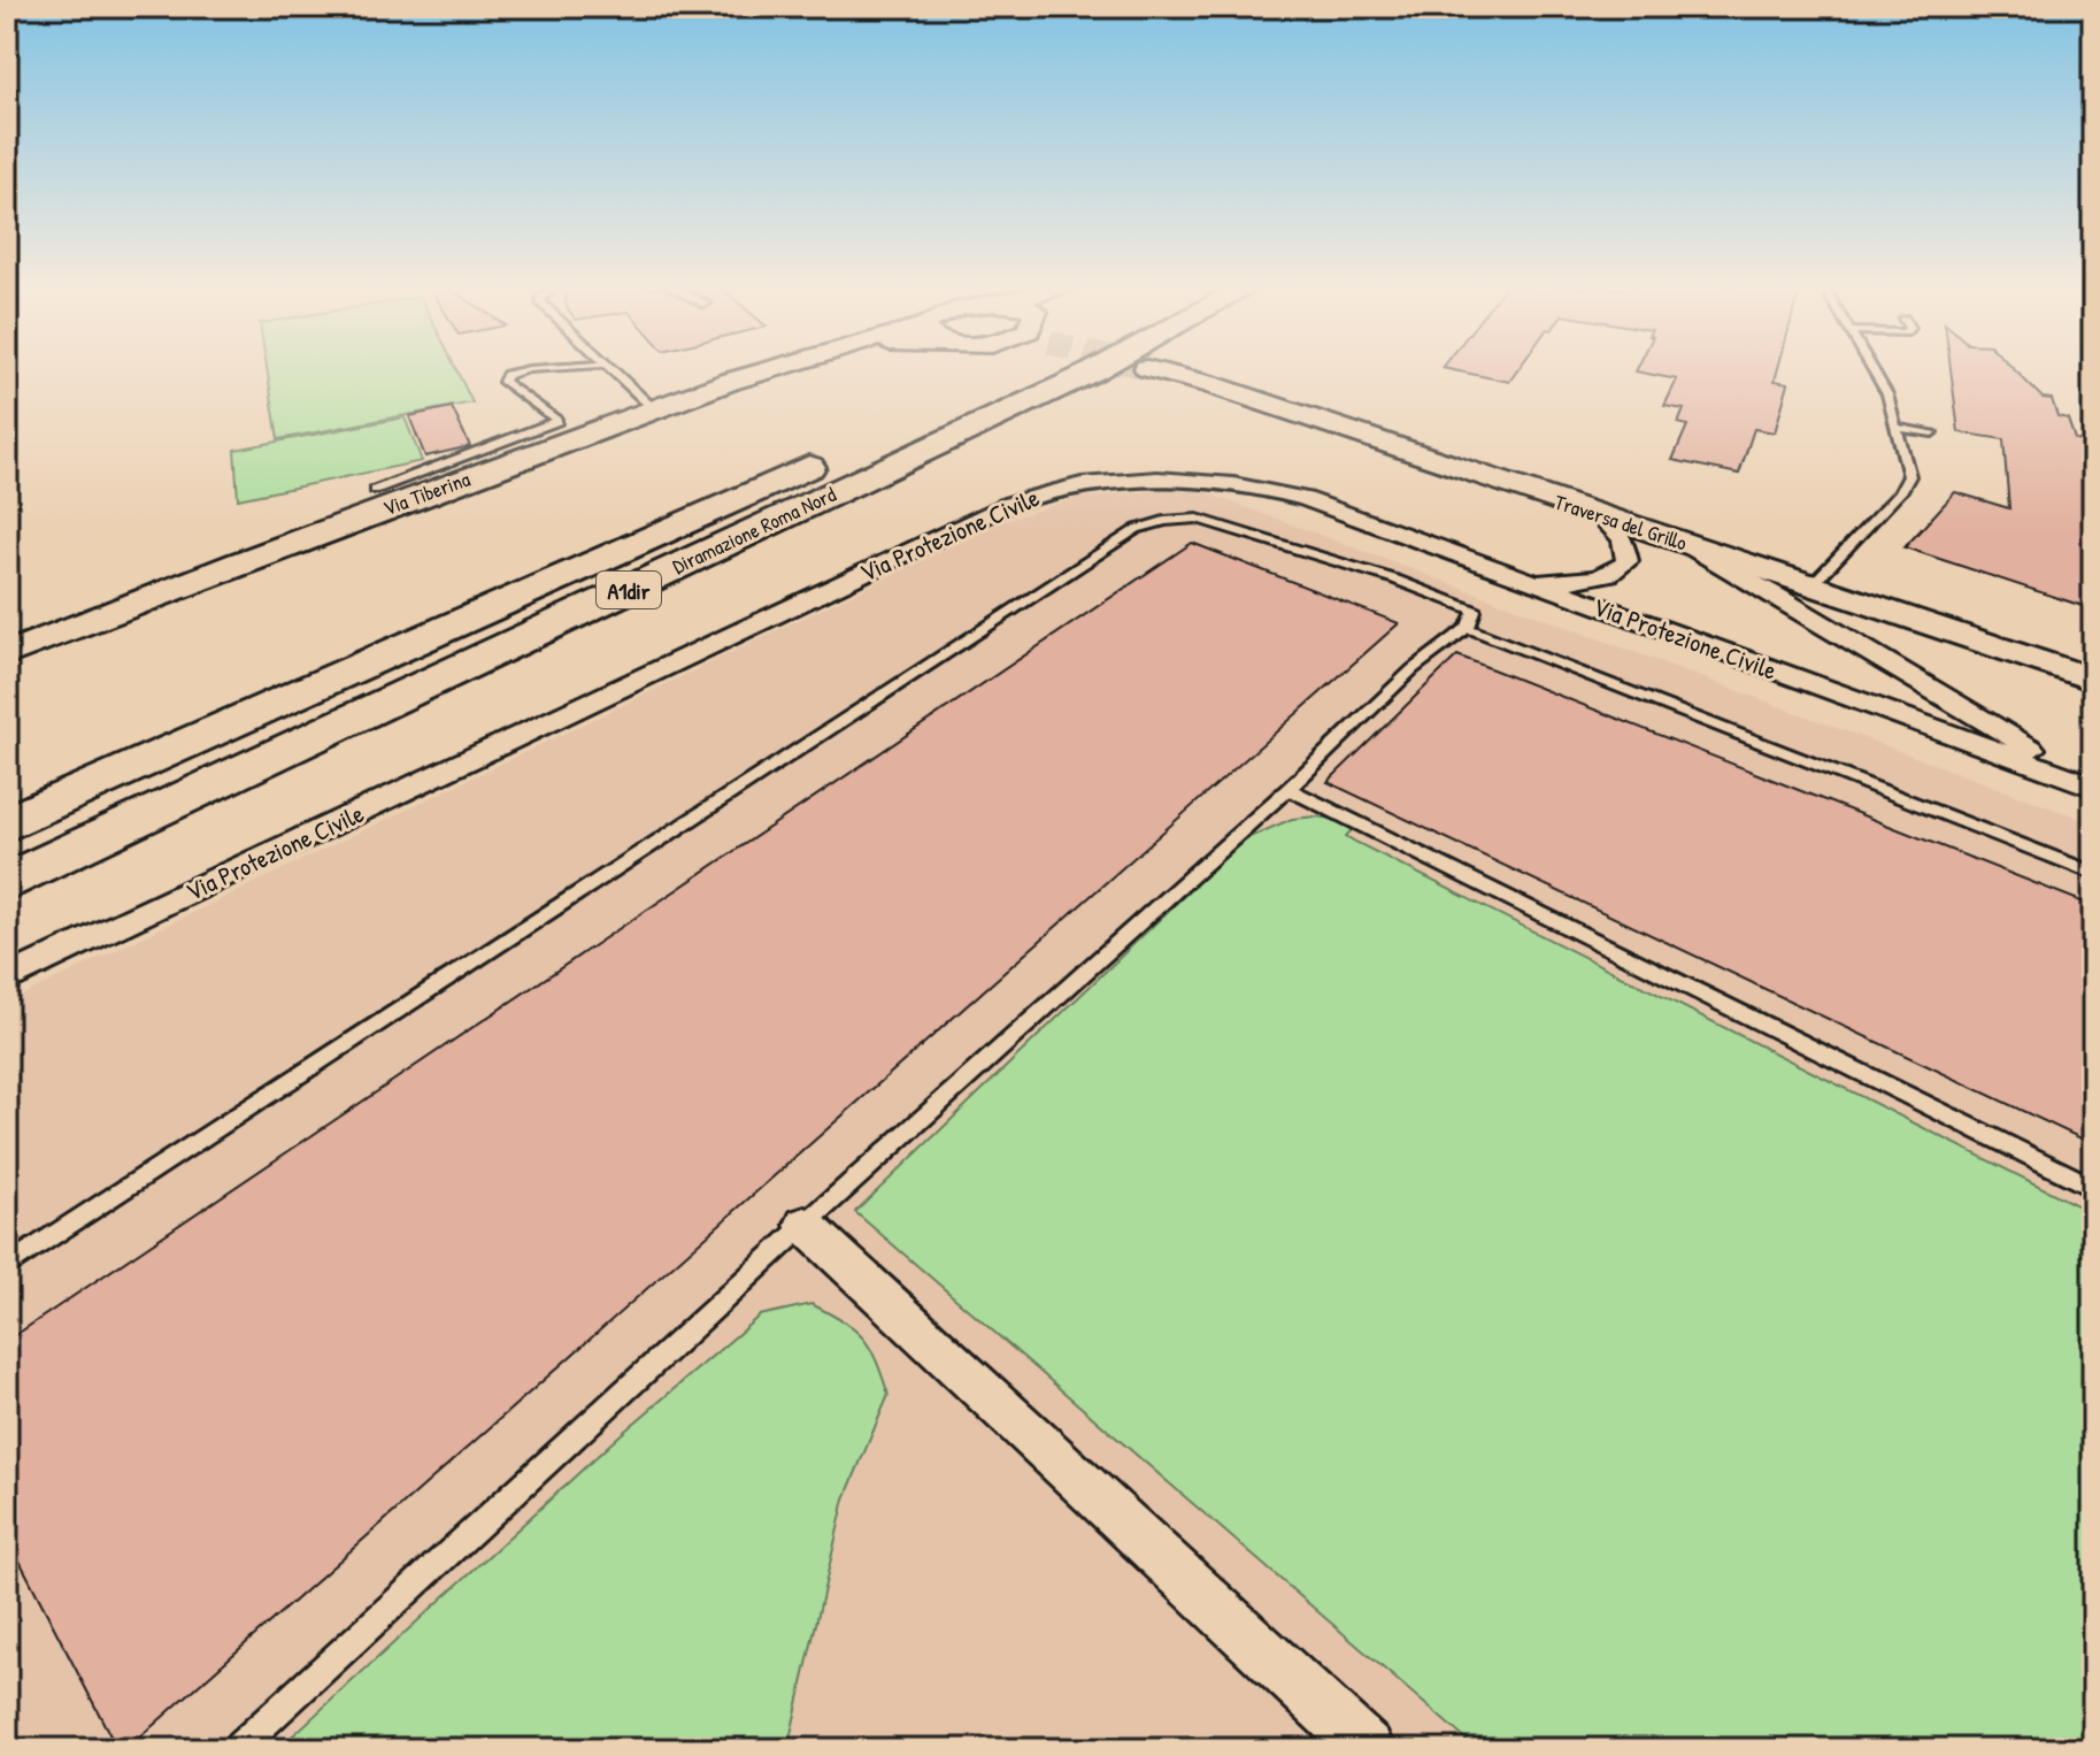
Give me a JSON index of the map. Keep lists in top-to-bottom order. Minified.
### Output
{"streets":{"highway":["Diramazione Roma Nord","A1dir"],"main road":["Via Tiberina","Traversa del Grillo"],"street":["Via Protezione Civile"]}}
